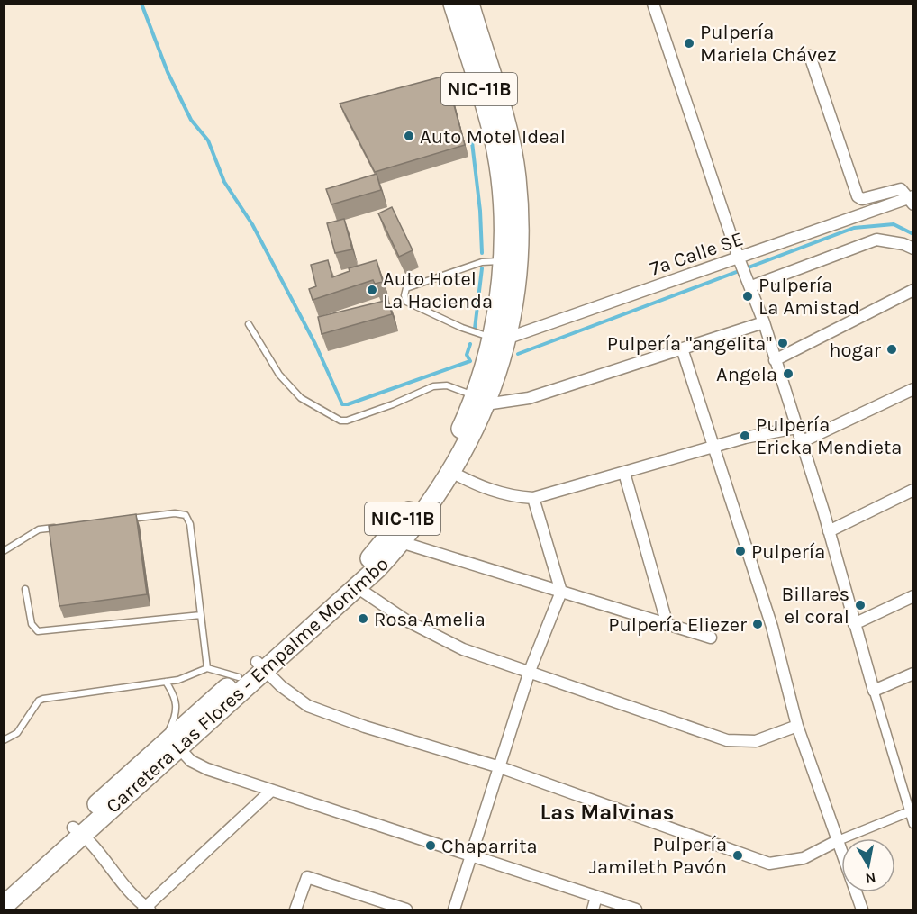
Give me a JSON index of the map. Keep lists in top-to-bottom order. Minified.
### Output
{"streets":{"highway":["NIC-11B","Carretera Las Flores - Empalme Monimbo"],"street":["7a Calle SE"]},"crossings":[["7a Calle SE","Carretera Las Flores - Empalme Monimbo"]],"districts":["Las Malvinas"],"places":["Pulpería Mariela Chávez","Auto Motel Ideal","Auto Hotel La Hacienda","Pulpería La Amistad","Pulpería \"angelita\"","hogar","Angela","Pulpería Ericka Mendieta","Pulpería","Billares el coral","Rosa Amelia","Pulpería Eliezer","Chaparrita","Pulpería Jamileth Pavón"],"north":"bottom"}
